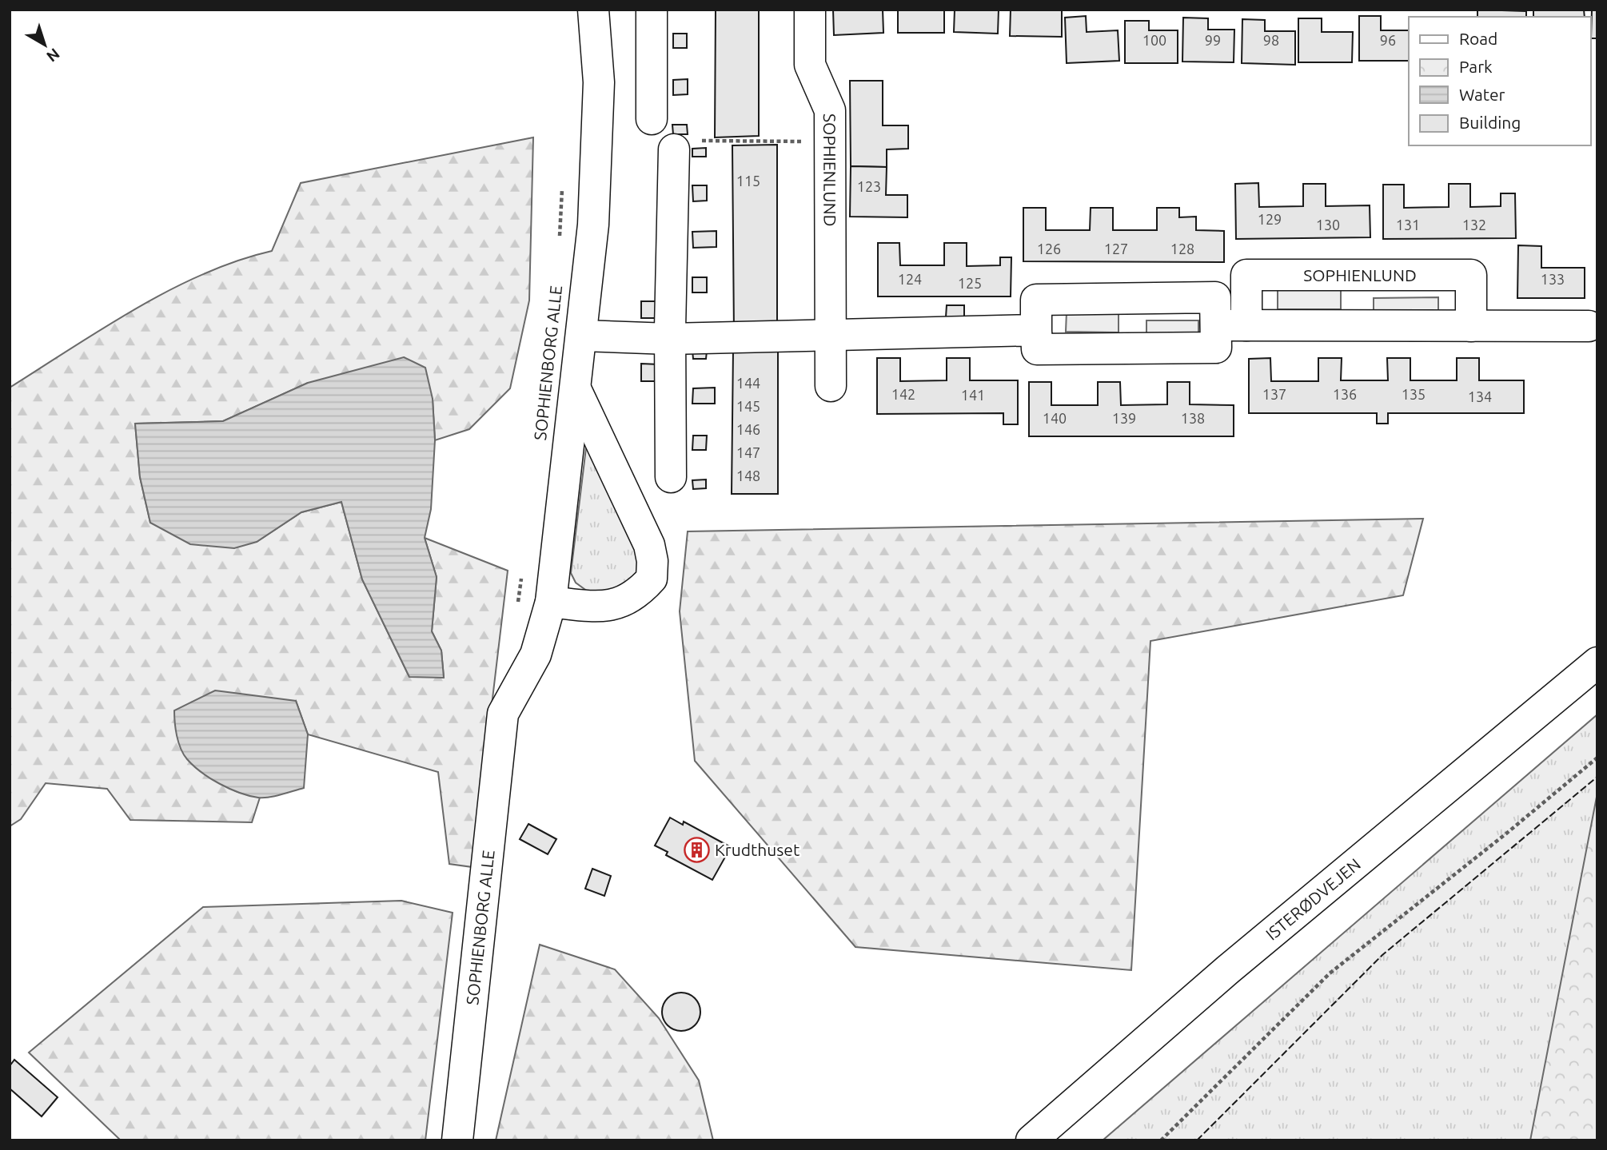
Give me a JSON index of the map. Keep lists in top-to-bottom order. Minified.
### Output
{"streets":{"main road":["SOPHIENLUND","SOPHIENBORG ALLE","ISTERØDVEJEN"]},"places":{"building":["Krudthuset"]},"house_numbers":["100","99","98","96","115","123","129","130","131","132","126","127","128","124","133","125","144","142","137","136","135","141","134","145","140","139","138","146","147","148"],"legend":["Road","Park","Water","Building"],"north":"bottom right"}
